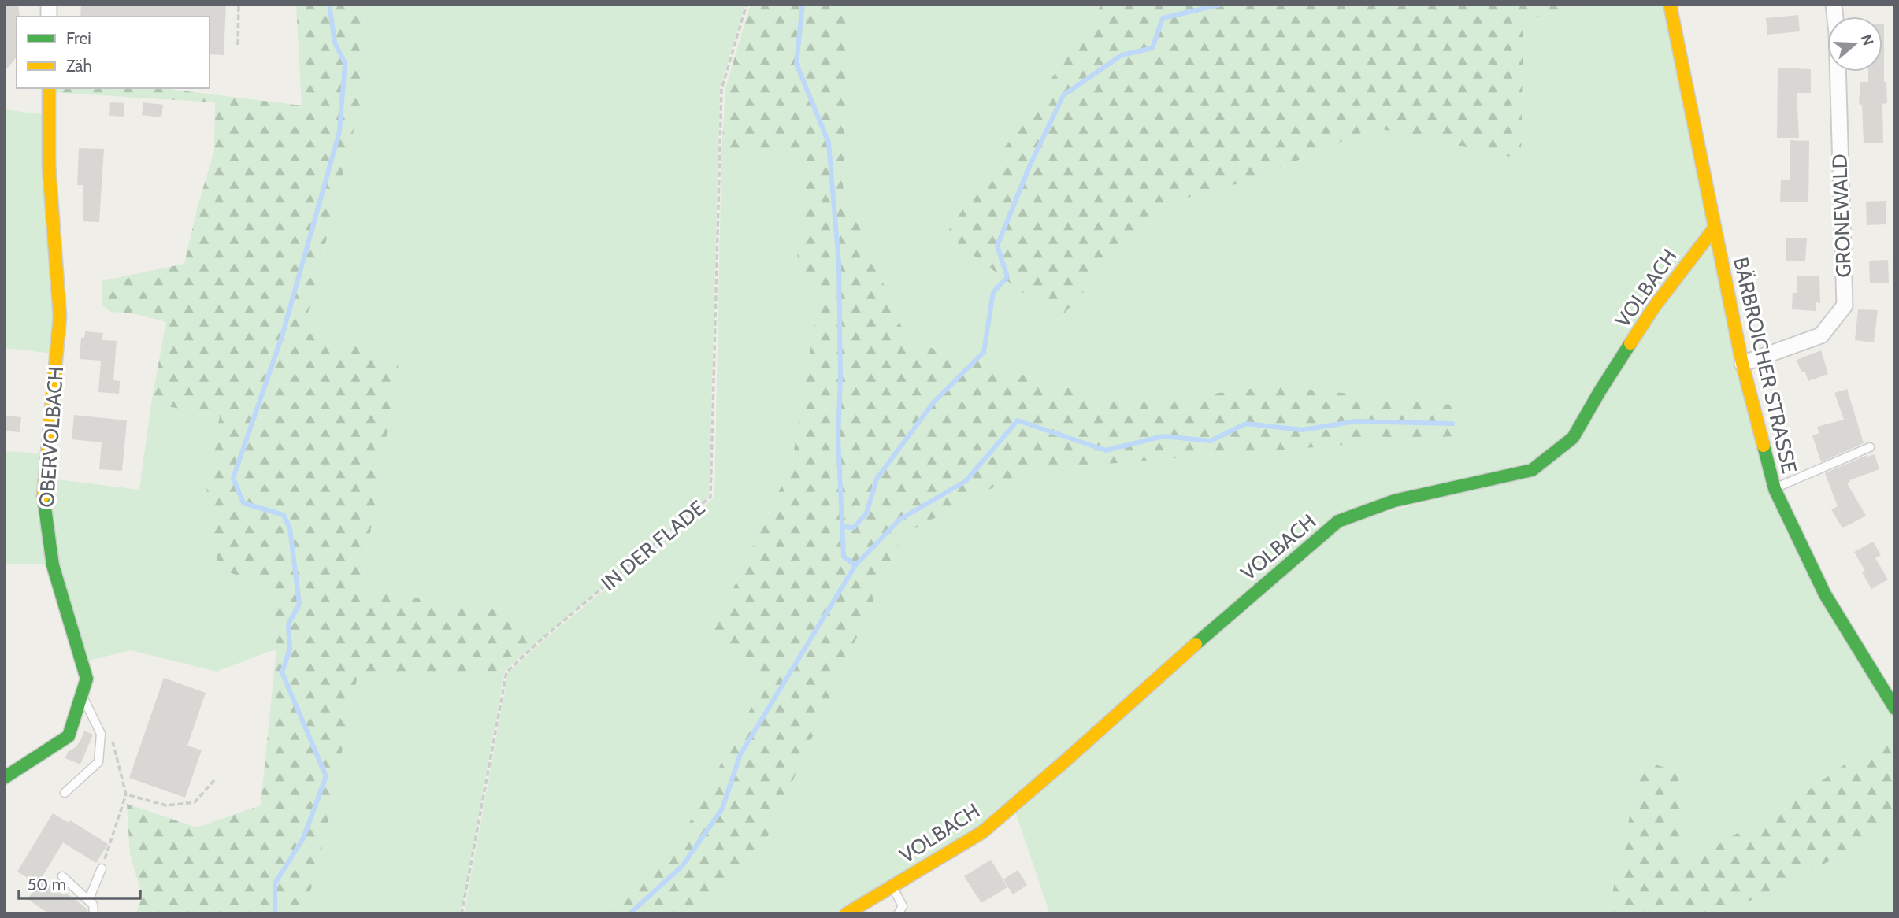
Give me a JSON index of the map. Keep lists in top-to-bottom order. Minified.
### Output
{"streets":{"street":["GRONEWALD","VOLBACH","BÄRBROICHER STRASSE","OBERVOLBACH"],"path":["IN DER FLADE"]},"crossings":[["GRONEWALD","BÄRBROICHER STRASSE"],["VOLBACH","BÄRBROICHER STRASSE"]],"legend":["Frei","Zäh"],"scale_bar":"50 m","north":"right"}
